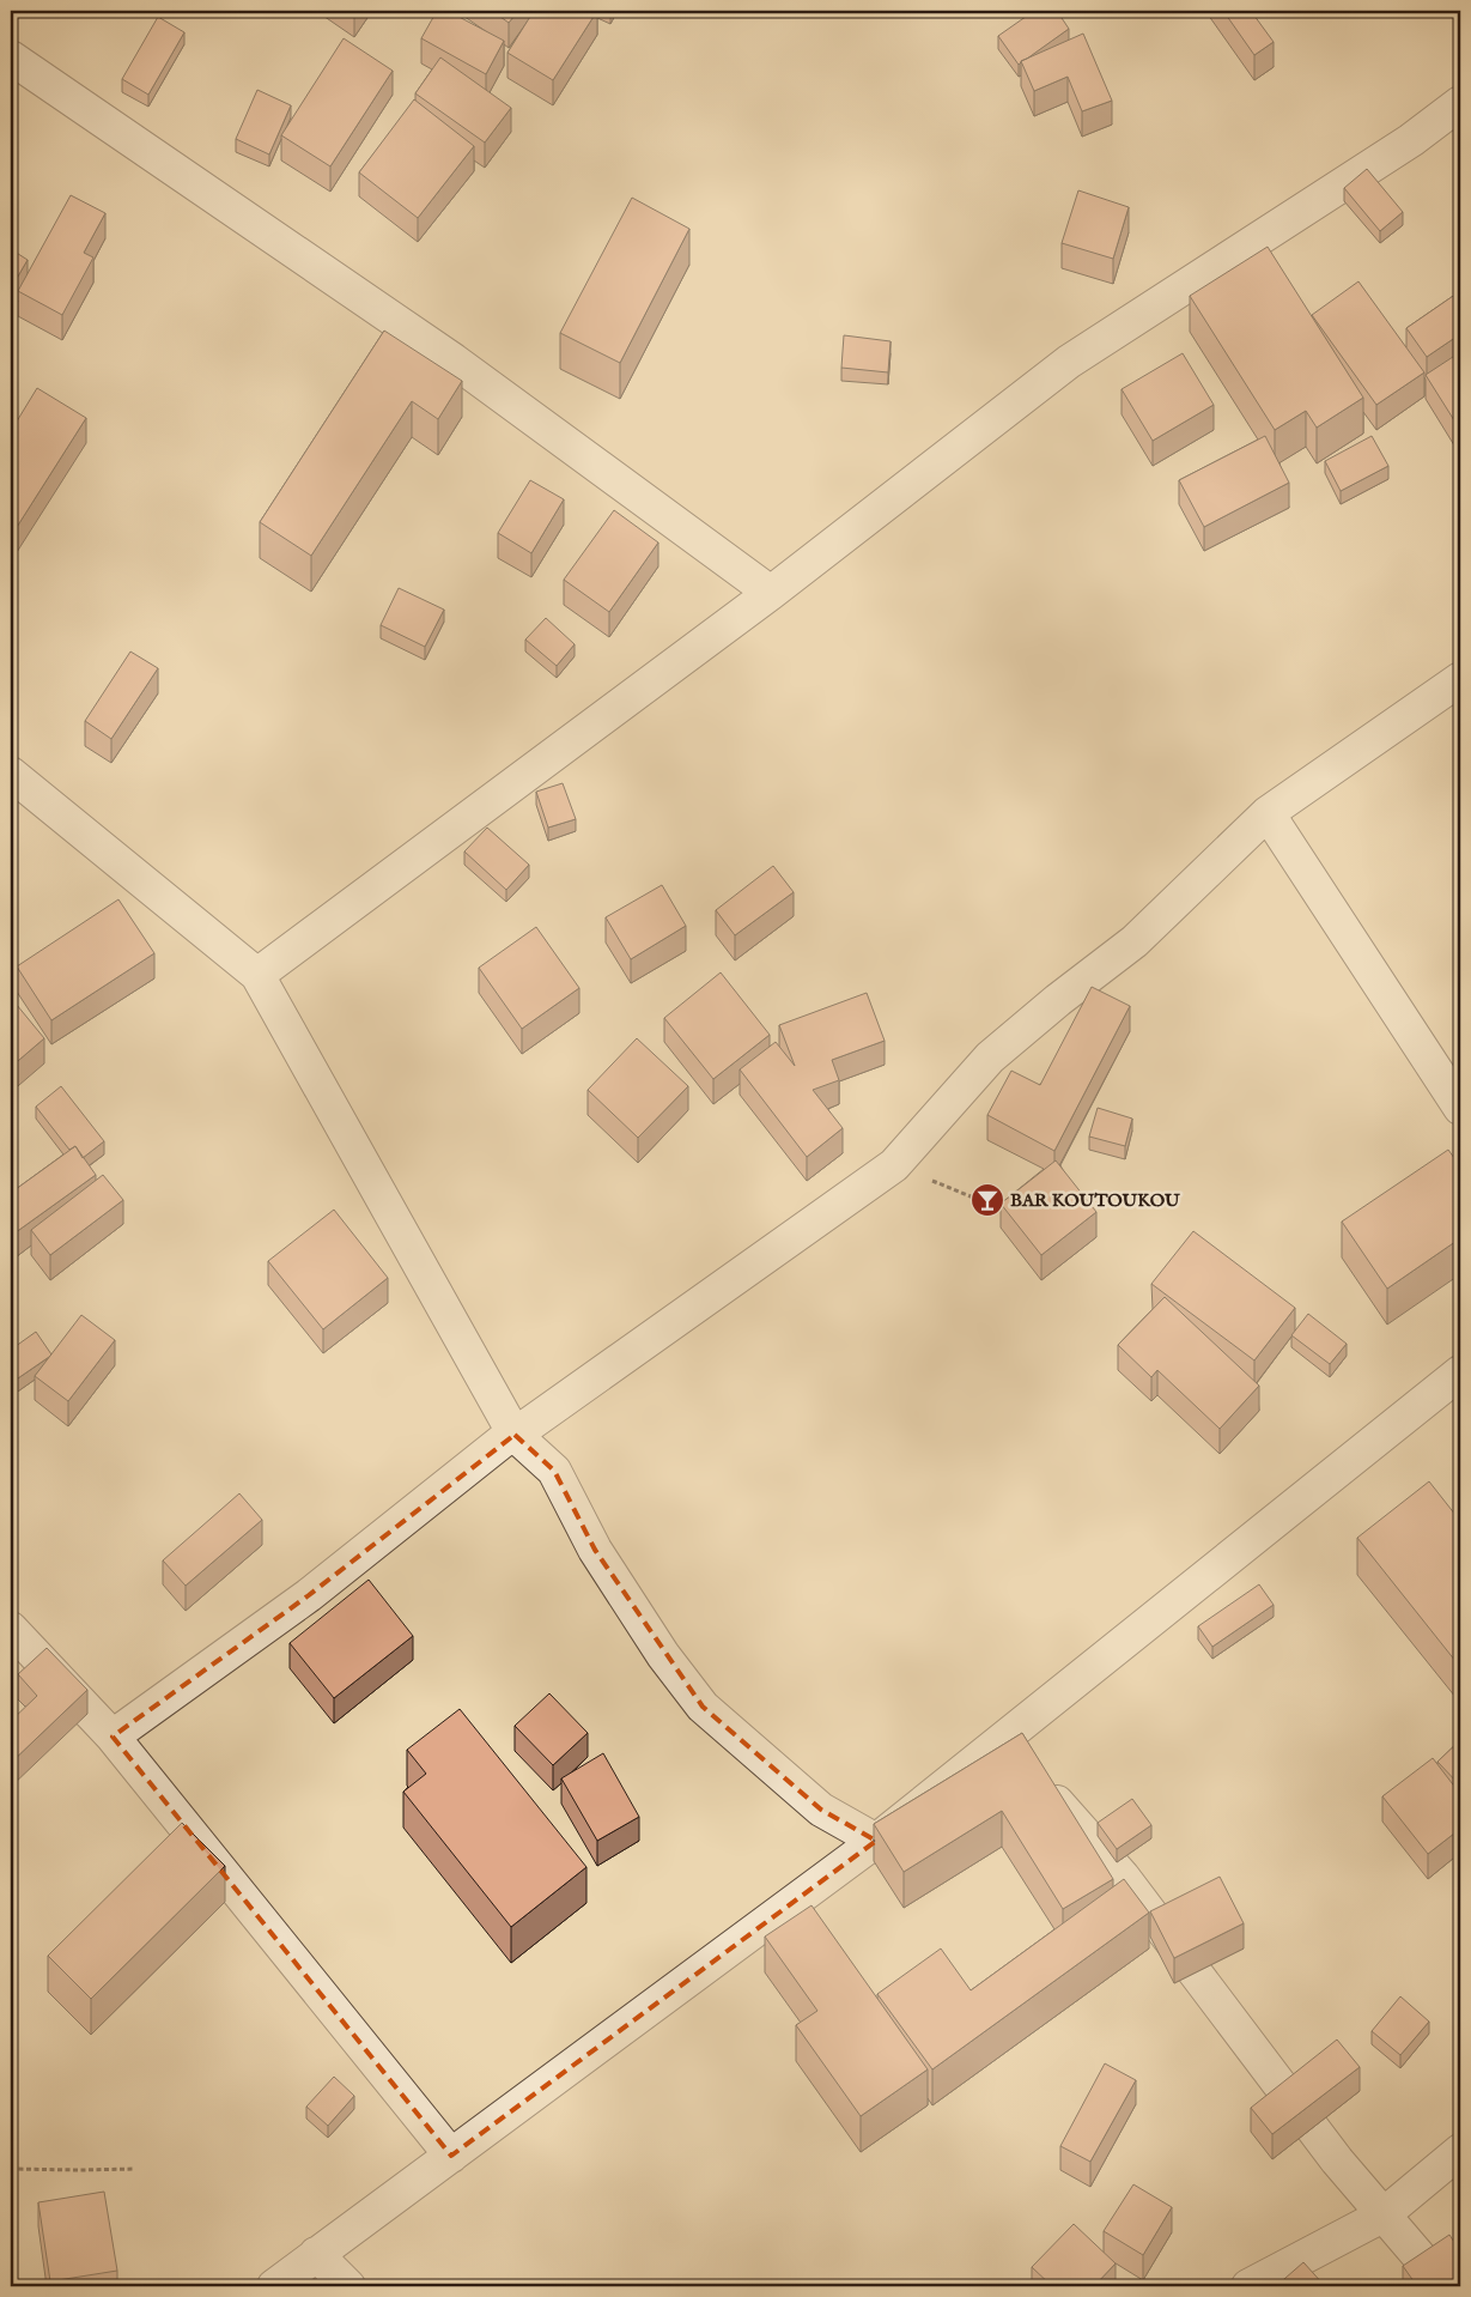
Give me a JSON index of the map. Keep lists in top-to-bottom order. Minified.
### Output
{"places":{"bar":["BAR KOUTOUKOU"]}}
